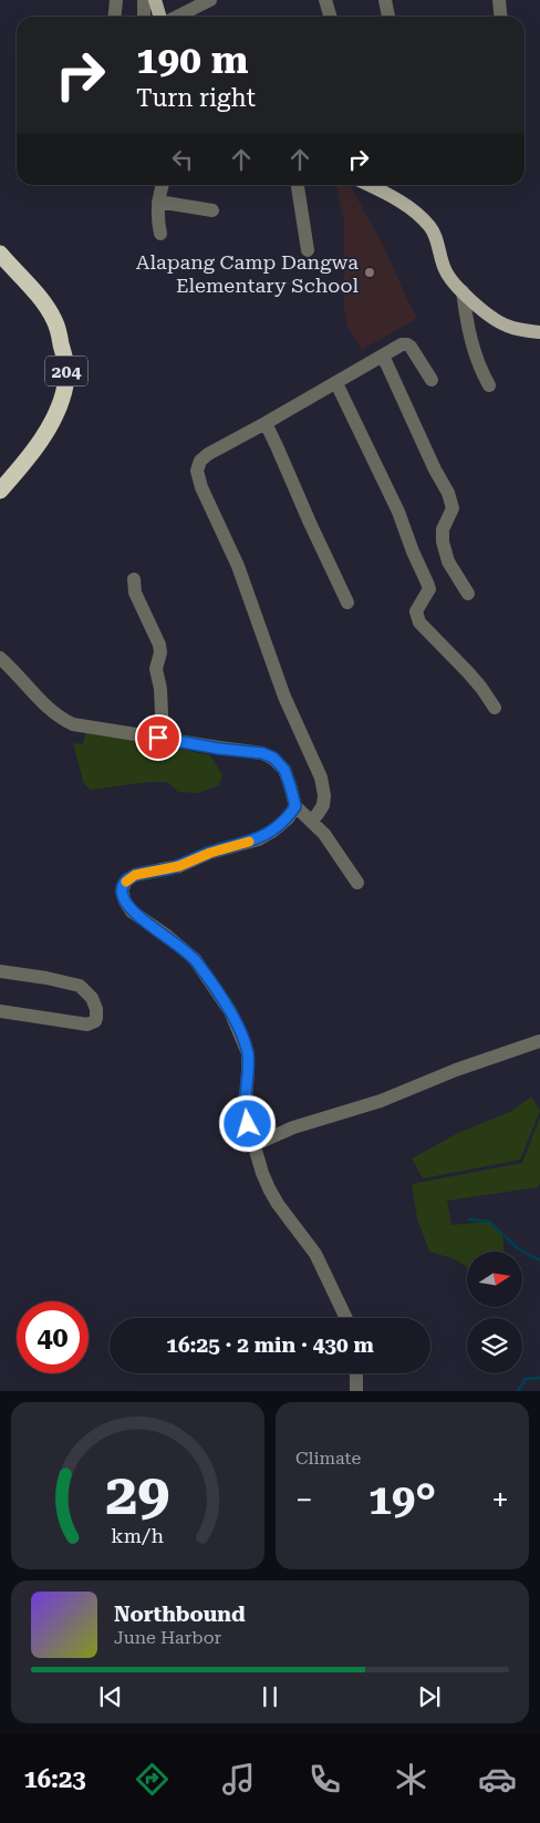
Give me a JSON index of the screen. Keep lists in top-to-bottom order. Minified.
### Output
{"streets":{"highway":["204"]},"places":["Alapang Camp Dangwa Elementary School"],"north":"right","page":{"turn":["190 m","Turn right"],"limit":"40","trip":"16:25 · 2 min · 430 m","tile":"Climate","heat":["−","19°","+"],"song":["Northbound","June Harbor"],"tabs":"16:23","gauge":["29","km/h"]}}
